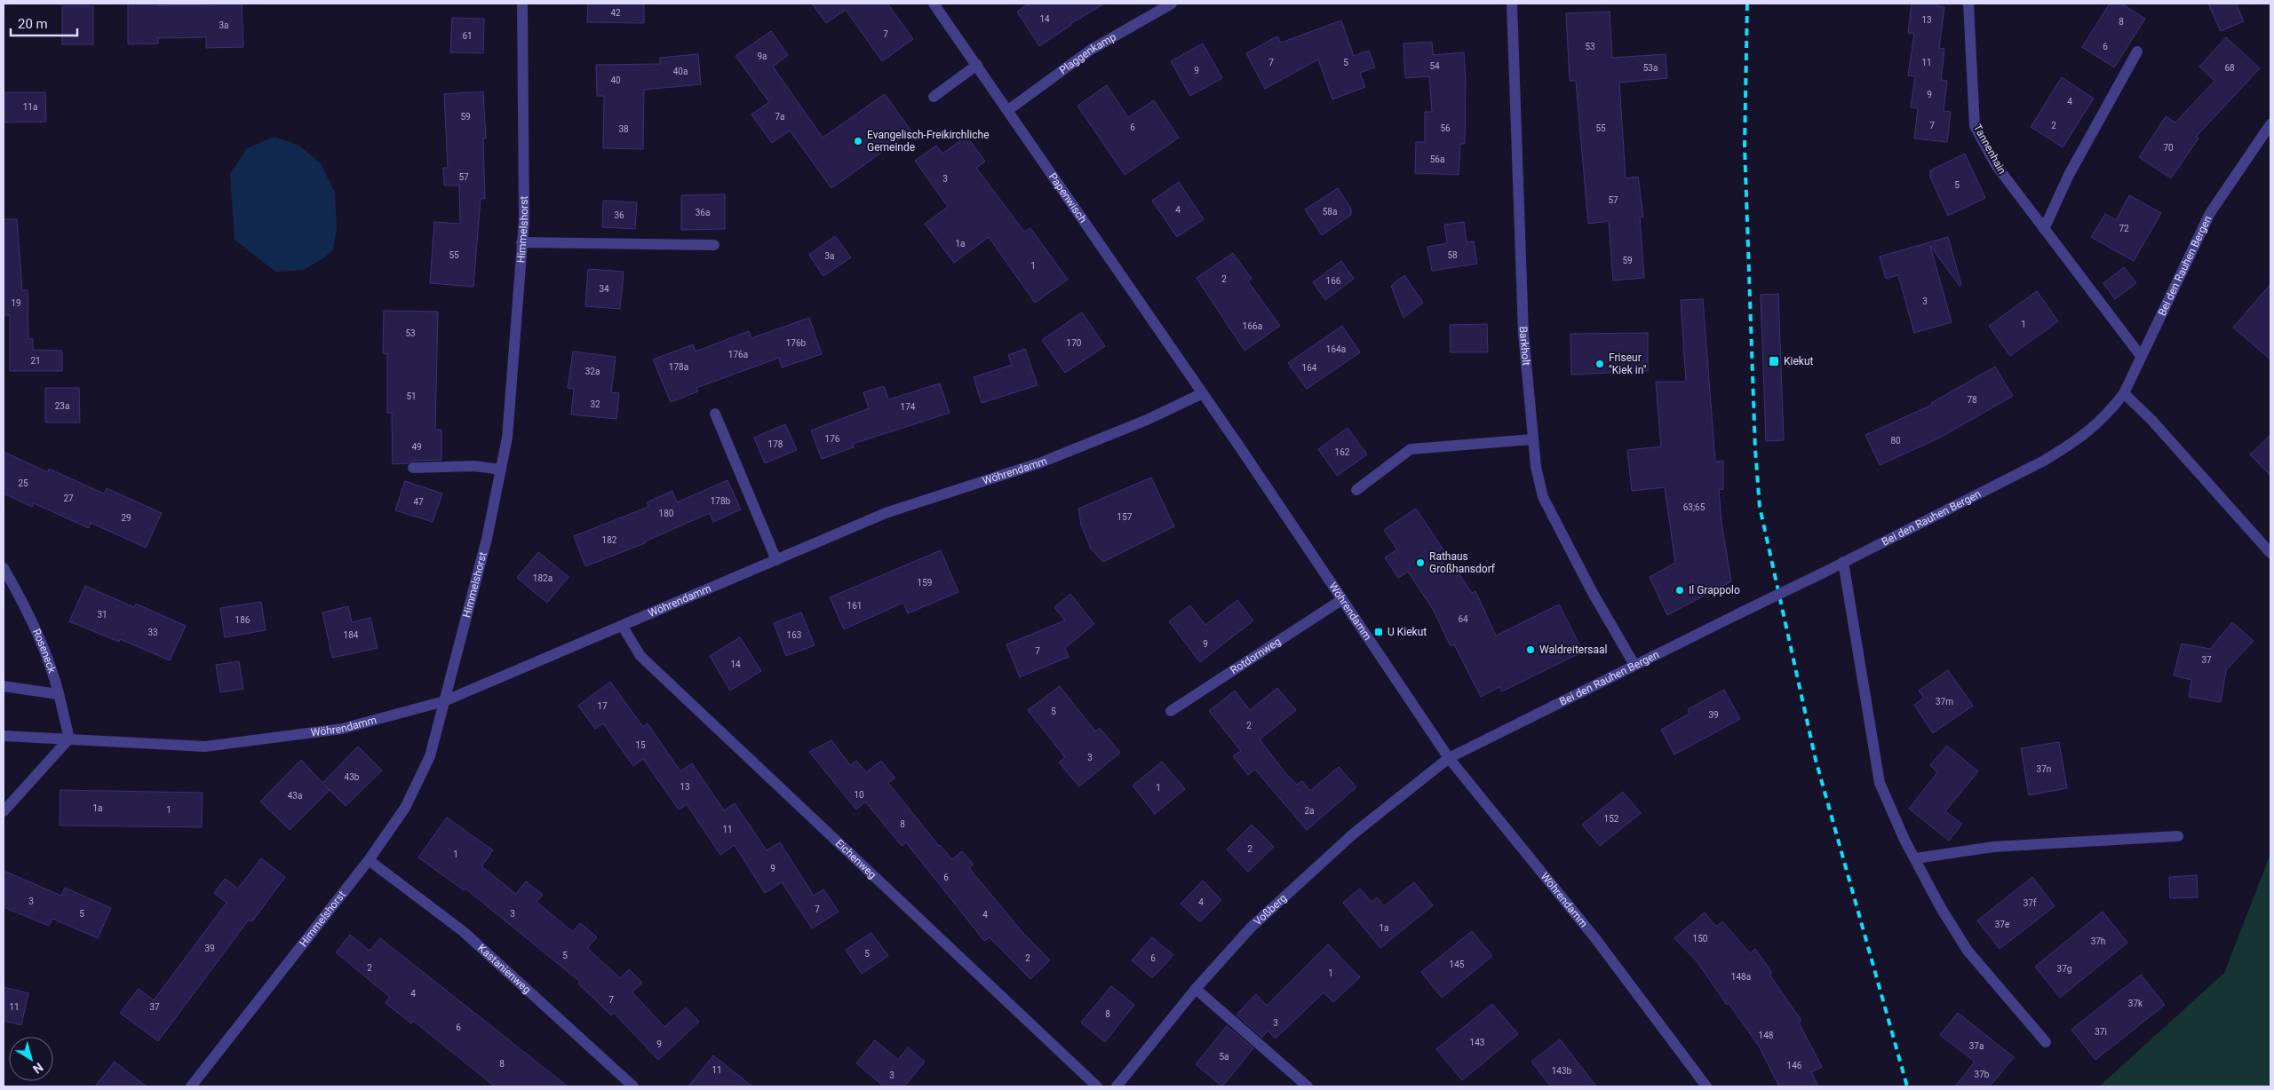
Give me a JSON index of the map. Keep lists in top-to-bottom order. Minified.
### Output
{"streets":{"street":["Plaggenkamp","Tannenhain","Papenwisch","Himmelshorst","Bei den Rauhen Bergen","Barkholt","Wöhrendamm","Roseneck","Rotdornweg","Eichenweg","Voßberg","Kastanienweg"]},"crossings":[["Plaggenkamp","Papenwisch"],["Tannenhain","Bei den Rauhen Bergen"],["Papenwisch","Wöhrendamm"],["Himmelshorst","Wöhrendamm"],["Himmelshorst","Kastanienweg"],["Bei den Rauhen Bergen","Barkholt"],["Bei den Rauhen Bergen","Wöhrendamm"],["Bei den Rauhen Bergen","Voßberg"],["Wöhrendamm","Roseneck"],["Wöhrendamm","Rotdornweg"],["Wöhrendamm","Eichenweg"],["Wöhrendamm","Voßberg"]],"places":{"other":["Evangelisch-Freikirchliche Gemeinde","Friseur \"Kiek in\"","Rathaus Großhansdorf","Il Grappolo","Waldreitersaal"],"transit":["Kiekut","U Kiekut"]},"house_numbers":["42","14","13","8","3a","7","61","53","6","9a","7","5","11","54","53a","68","9","40a","40","9","4","11a","59","7a","7","2","6","56","55","38","70","56a","57","3","5","57","4","58a","36a","36","72","1a","55","58","3a","59","1","2","166","34","3","19","1","166a","53","176b","170","164a","176a","21","178a","164","32a","51","78","32","23a","174","176","80","178","49","162","25","27","178b","47","63;65","180","157","29","182","182a","159","161","31","64","186","33","184","163","9","7","37","14","37m","17","5","39","2","15","3","37n","43b","13","1","10","43a","1a","1","2a","152","8","11","2","1","9","6","3","4","37f","7","5","3","4","37e","1a","150","37h","39","5","5","2","6","145","2","37g","1","148a","4","7","37k","11","37","8","3","6","37i","148","143","9","37a","5a","8","146","11","143b","37b","3"],"scale_bar":"20 m","north":"bottom right"}
